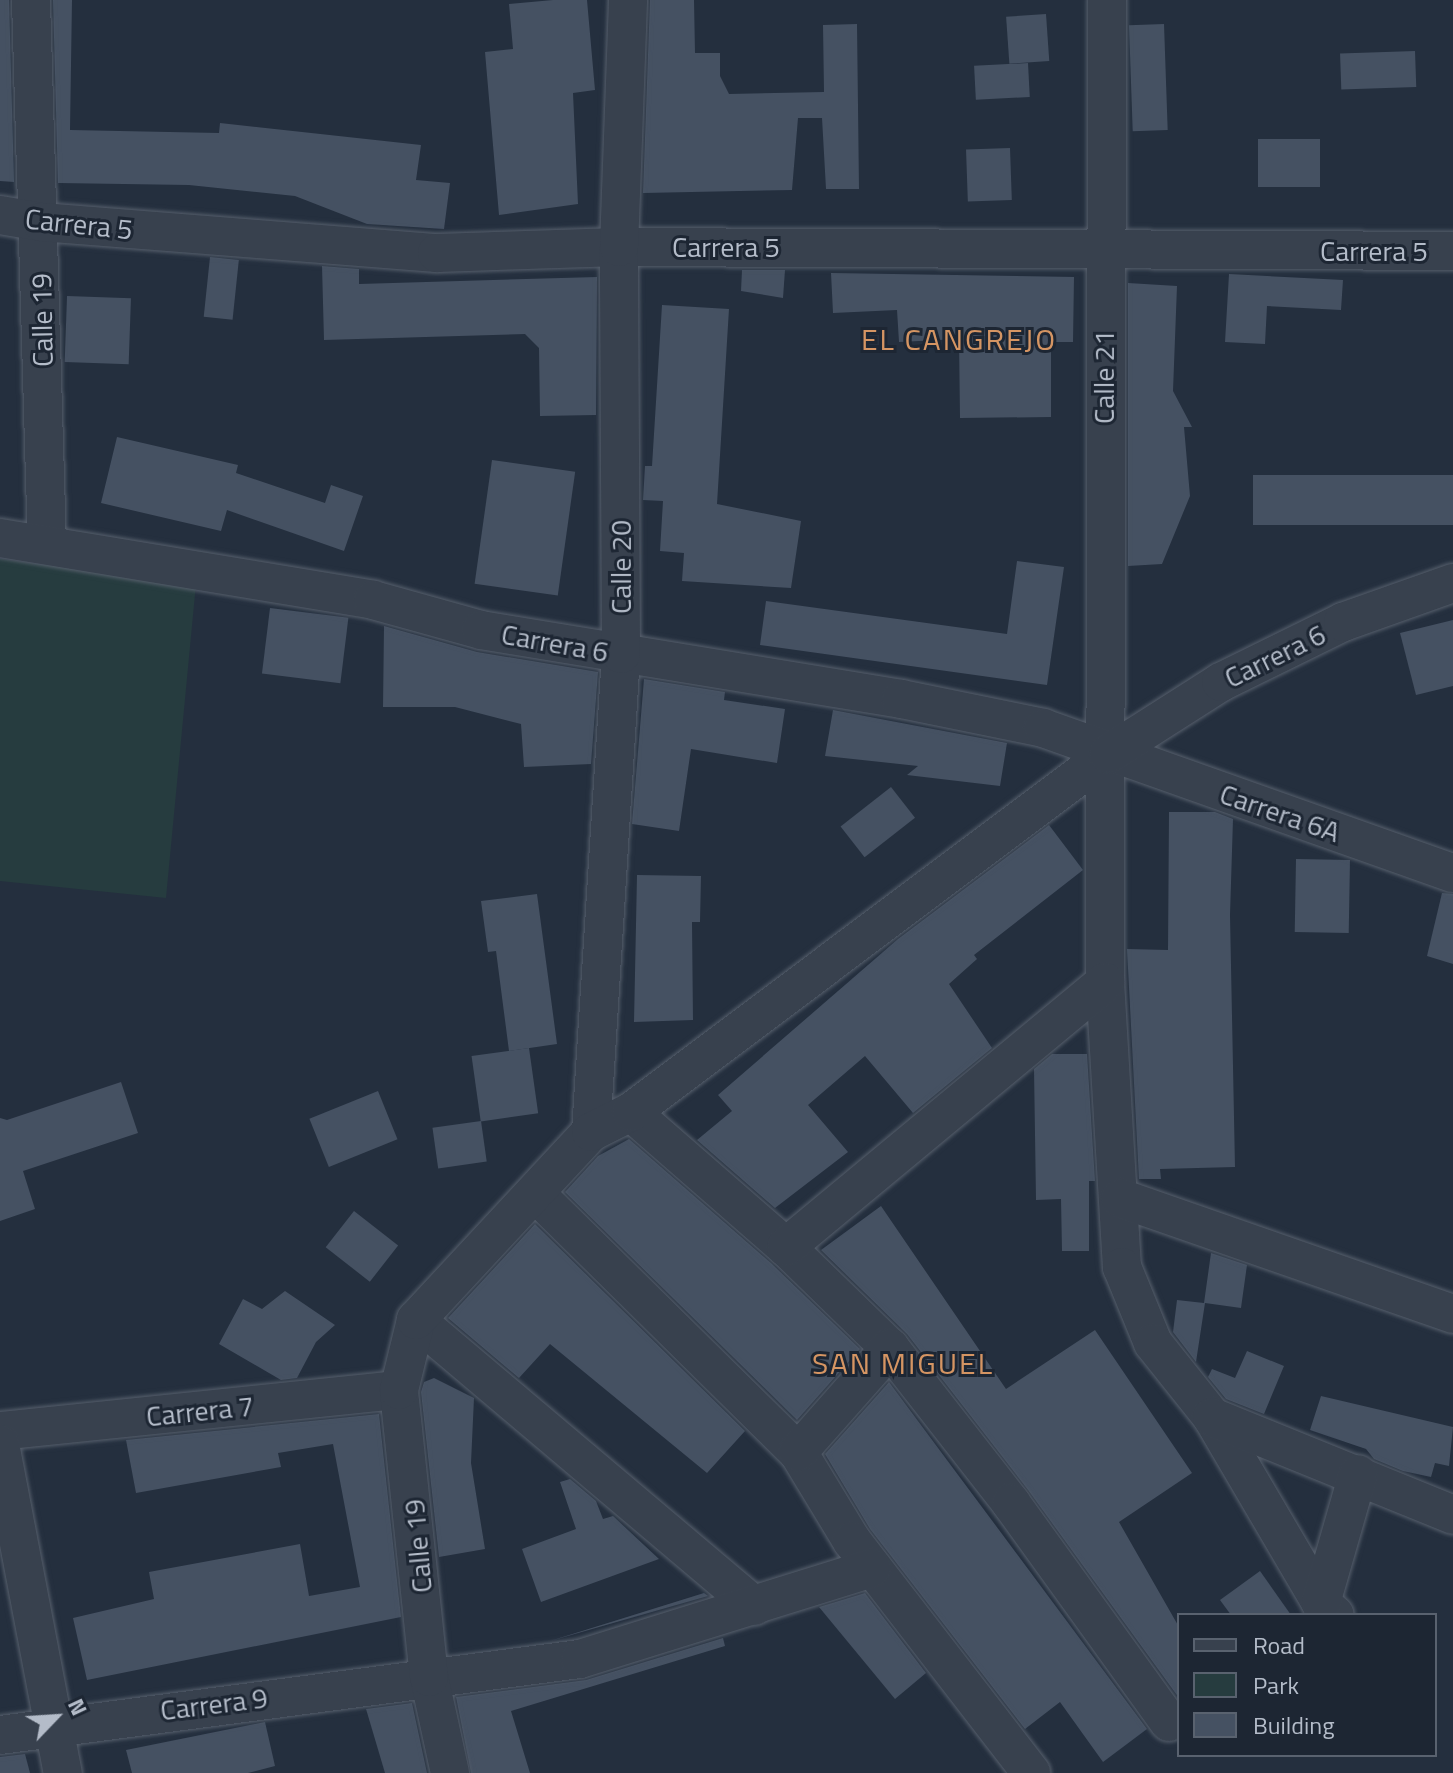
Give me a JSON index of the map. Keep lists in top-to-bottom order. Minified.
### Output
{"streets":{"street":["Carrera 5","Calle 19","Calle 21","Calle 20","Carrera 6","Carrera 6A","Carrera 7","Carrera 9"]},"crossings":[["Carrera 5","Calle 19"],["Carrera 5","Calle 21"],["Carrera 5","Calle 20"],["Calle 19","Carrera 6"],["Calle 19","Carrera 7"],["Calle 19","Carrera 9"],["Calle 21","Carrera 6"],["Calle 21","Carrera 6A"],["Calle 20","Carrera 6"],["Carrera 6","Carrera 6A"]],"districts":["EL CANGREJO","SAN MIGUEL"],"legend":["Road","Park","Building"],"north":"top right"}
